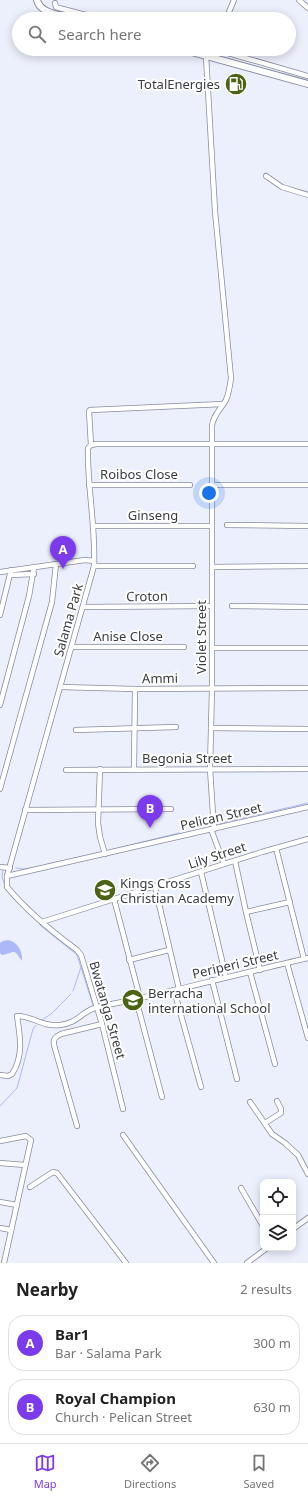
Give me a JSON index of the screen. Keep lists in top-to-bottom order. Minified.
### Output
{"streets":{"street":["Roibos Close","Ginseng","Croton","Salama Park","Anise Close","Violet Street","Ammi","Begonia Street","Pelican Street","Lily Street","Periperi Street","Bwatanga Street"]},"crossings":[["Roibos Close","Salama Park"],["Ginseng","Salama Park"],["Ginseng","Violet Street"],["Croton","Salama Park"],["Croton","Violet Street"],["Salama Park","Anise Close"],["Salama Park","Violet Street"],["Salama Park","Ammi"],["Violet Street","Ammi"],["Violet Street","Begonia Street"],["Violet Street","Pelican Street"],["Violet Street","Lily Street"],["Pelican Street","Bwatanga Street"],["Lily Street","Bwatanga Street"],["Periperi Street","Bwatanga Street"]],"places":{"fuel station":["TotalEnergies"],"school or university":["Kings Cross Christian Academy","Berracha international School"]},"page":{"search":"Search here","pins":["A","B"],"heading":["Nearby","2 results"],"list":[{"mark":"A","name":"Bar1","note":"Bar · Salama Park","value":"300 m"},{"mark":"B","name":"Royal Champion","note":"Church · Pelican Street","value":"630 m"}],"nav":["Map","Directions","Saved"]}}
